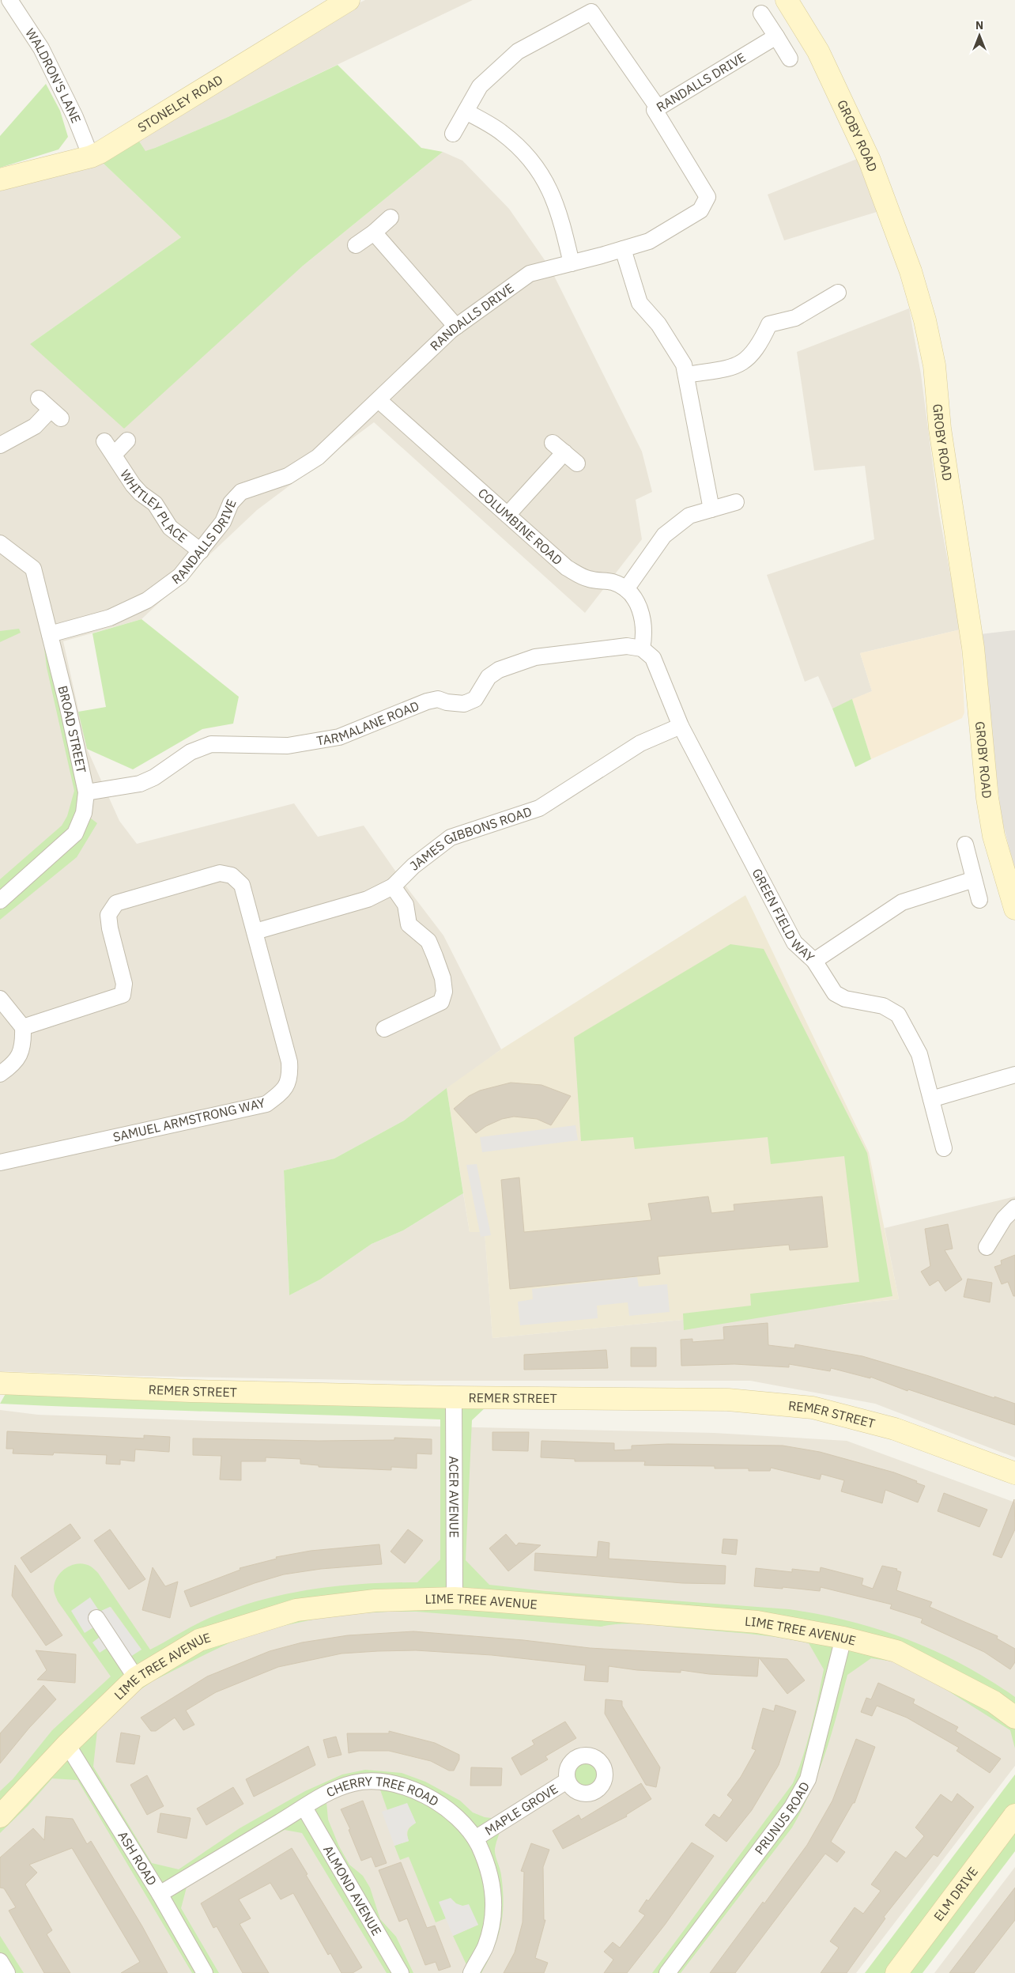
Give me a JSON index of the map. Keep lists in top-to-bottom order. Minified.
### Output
{"streets":{"street":["WALDRON'S LANE","RANDALLS DRIVE","STONELEY ROAD","GROBY ROAD","WHITLEY PLACE","COLUMBINE ROAD","TARMALANE ROAD","BROAD STREET","JAMES GIBBONS ROAD","GREEN FIELD WAY","SAMUEL ARMSTRONG WAY","REMER STREET","ACER AVENUE","LIME TREE AVENUE","CHERRY TREE ROAD","MAPLE GROVE","PRUNUS ROAD","ASH ROAD","ALMOND AVENUE","ELM DRIVE"]},"crossings":[["WALDRON'S LANE","STONELEY ROAD"],["RANDALLS DRIVE","WHITLEY PLACE"],["RANDALLS DRIVE","COLUMBINE ROAD"],["RANDALLS DRIVE","BROAD STREET"],["COLUMBINE ROAD","TARMALANE ROAD"],["COLUMBINE ROAD","GREEN FIELD WAY"],["TARMALANE ROAD","BROAD STREET"],["TARMALANE ROAD","GREEN FIELD WAY"],["JAMES GIBBONS ROAD","GREEN FIELD WAY"],["JAMES GIBBONS ROAD","SAMUEL ARMSTRONG WAY"],["REMER STREET","ACER AVENUE"],["ACER AVENUE","LIME TREE AVENUE"],["LIME TREE AVENUE","PRUNUS ROAD"],["LIME TREE AVENUE","ASH ROAD"],["CHERRY TREE ROAD","MAPLE GROVE"],["CHERRY TREE ROAD","ASH ROAD"],["CHERRY TREE ROAD","ALMOND AVENUE"]],"north":"top"}
